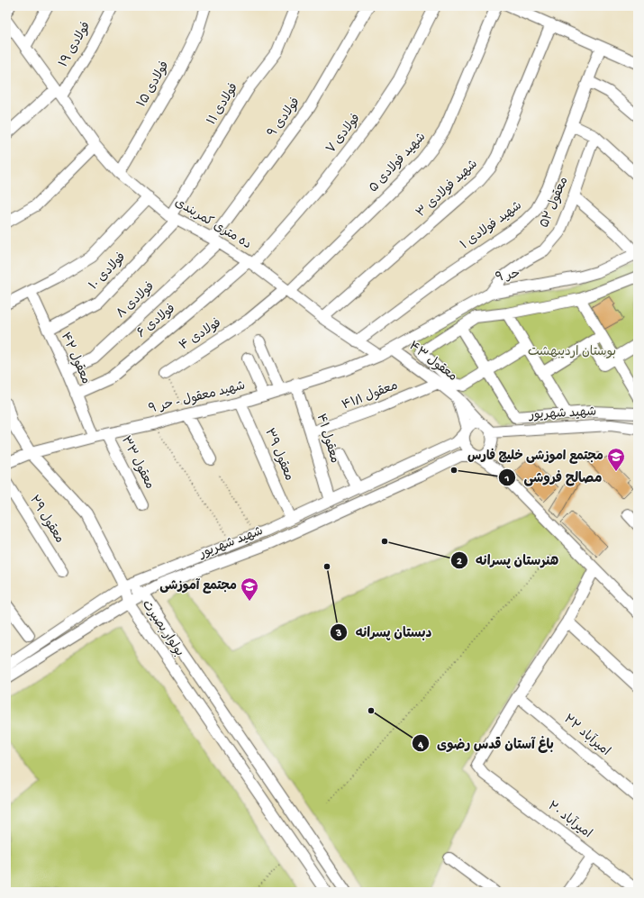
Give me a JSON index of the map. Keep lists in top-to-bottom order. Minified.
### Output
{"streets":{"street":["فولادی ۱۹","فولادی ۱۵","فولادی ۱۱","فولادی ۹","فولادی ۷","شهید فولادی ۵","شهید فولادی ۳","معقول ۵۲","ده متری کمربندی","شهید فولادی ۱","فولادی ۱۰","حر ۹","فولادی ۸","فولادی ۶","فولادی ۴","معقول ۴۲","معقول ۴۳","معقول ۴۱/۱","شهید معقول - حر ۹","شهید شهریور","معقول ۴۱","معقول ۳۹","معقول ۳۳","معقول ۲۹","بولوار بصیرت","امیرآباد ۲۲","امیرآباد ۲۰"]},"crossings":[["فولادی ۱۹","ده متری کمربندی"],["فولادی ۱۵","ده متری کمربندی"],["فولادی ۱۱","ده متری کمربندی"],["فولادی ۱۱","فولادی ۱۰"],["فولادی ۹","ده متری کمربندی"],["فولادی ۹","فولادی ۸"],["فولادی ۷","ده متری کمربندی"],["فولادی ۷","فولادی ۶"],["شهید فولادی ۵","ده متری کمربندی"],["شهید فولادی ۵","فولادی ۴"],["شهید فولادی ۳","ده متری کمربندی"],["معقول ۵۲","حر ۹"],["ده متری کمربندی","شهید فولادی ۱"],["ده متری کمربندی","فولادی ۱۰"],["ده متری کمربندی","فولادی ۸"],["ده متری کمربندی","فولادی ۶"],["ده متری کمربندی","فولادی ۴"],["ده متری کمربندی","شهید معقول - حر ۹"],["فولادی ۱۰","معقول ۴۲"],["حر ۹","معقول ۴۳"],["حر ۹","شهید معقول - حر ۹"],["فولادی ۸","معقول ۴۲"],["فولادی ۶","معقول ۴۲"],["معقول ۴۲","شهید معقول - حر ۹"],["معقول ۴۳","معقول ۴۱/۱"],["معقول ۴۳","شهید معقول - حر ۹"],["معقول ۴۳","شهید شهریور"],["معقول ۴۱/۱","معقول ۴۱"],["شهید معقول - حر ۹","معقول ۴۱"],["شهید معقول - حر ۹","معقول ۳۹"],["شهید معقول - حر ۹","معقول ۳۳"],["شهید شهریور","معقول ۴۱"],["شهید شهریور","معقول ۳۹"],["شهید شهریور","بولوار بصیرت"],["امیرآباد ۲۲","امیرآباد ۲۰"]],"parks":["بوستان اردیبهشت"],"places":{"other":["مصالح فروشی","هنرستان پسرانه","دبستان پسرانه","باغ آستان قدس رضوی"],"school or university":["مجتمع اموزشی خلیج فارس","مجتمع آموزشی"]}}
